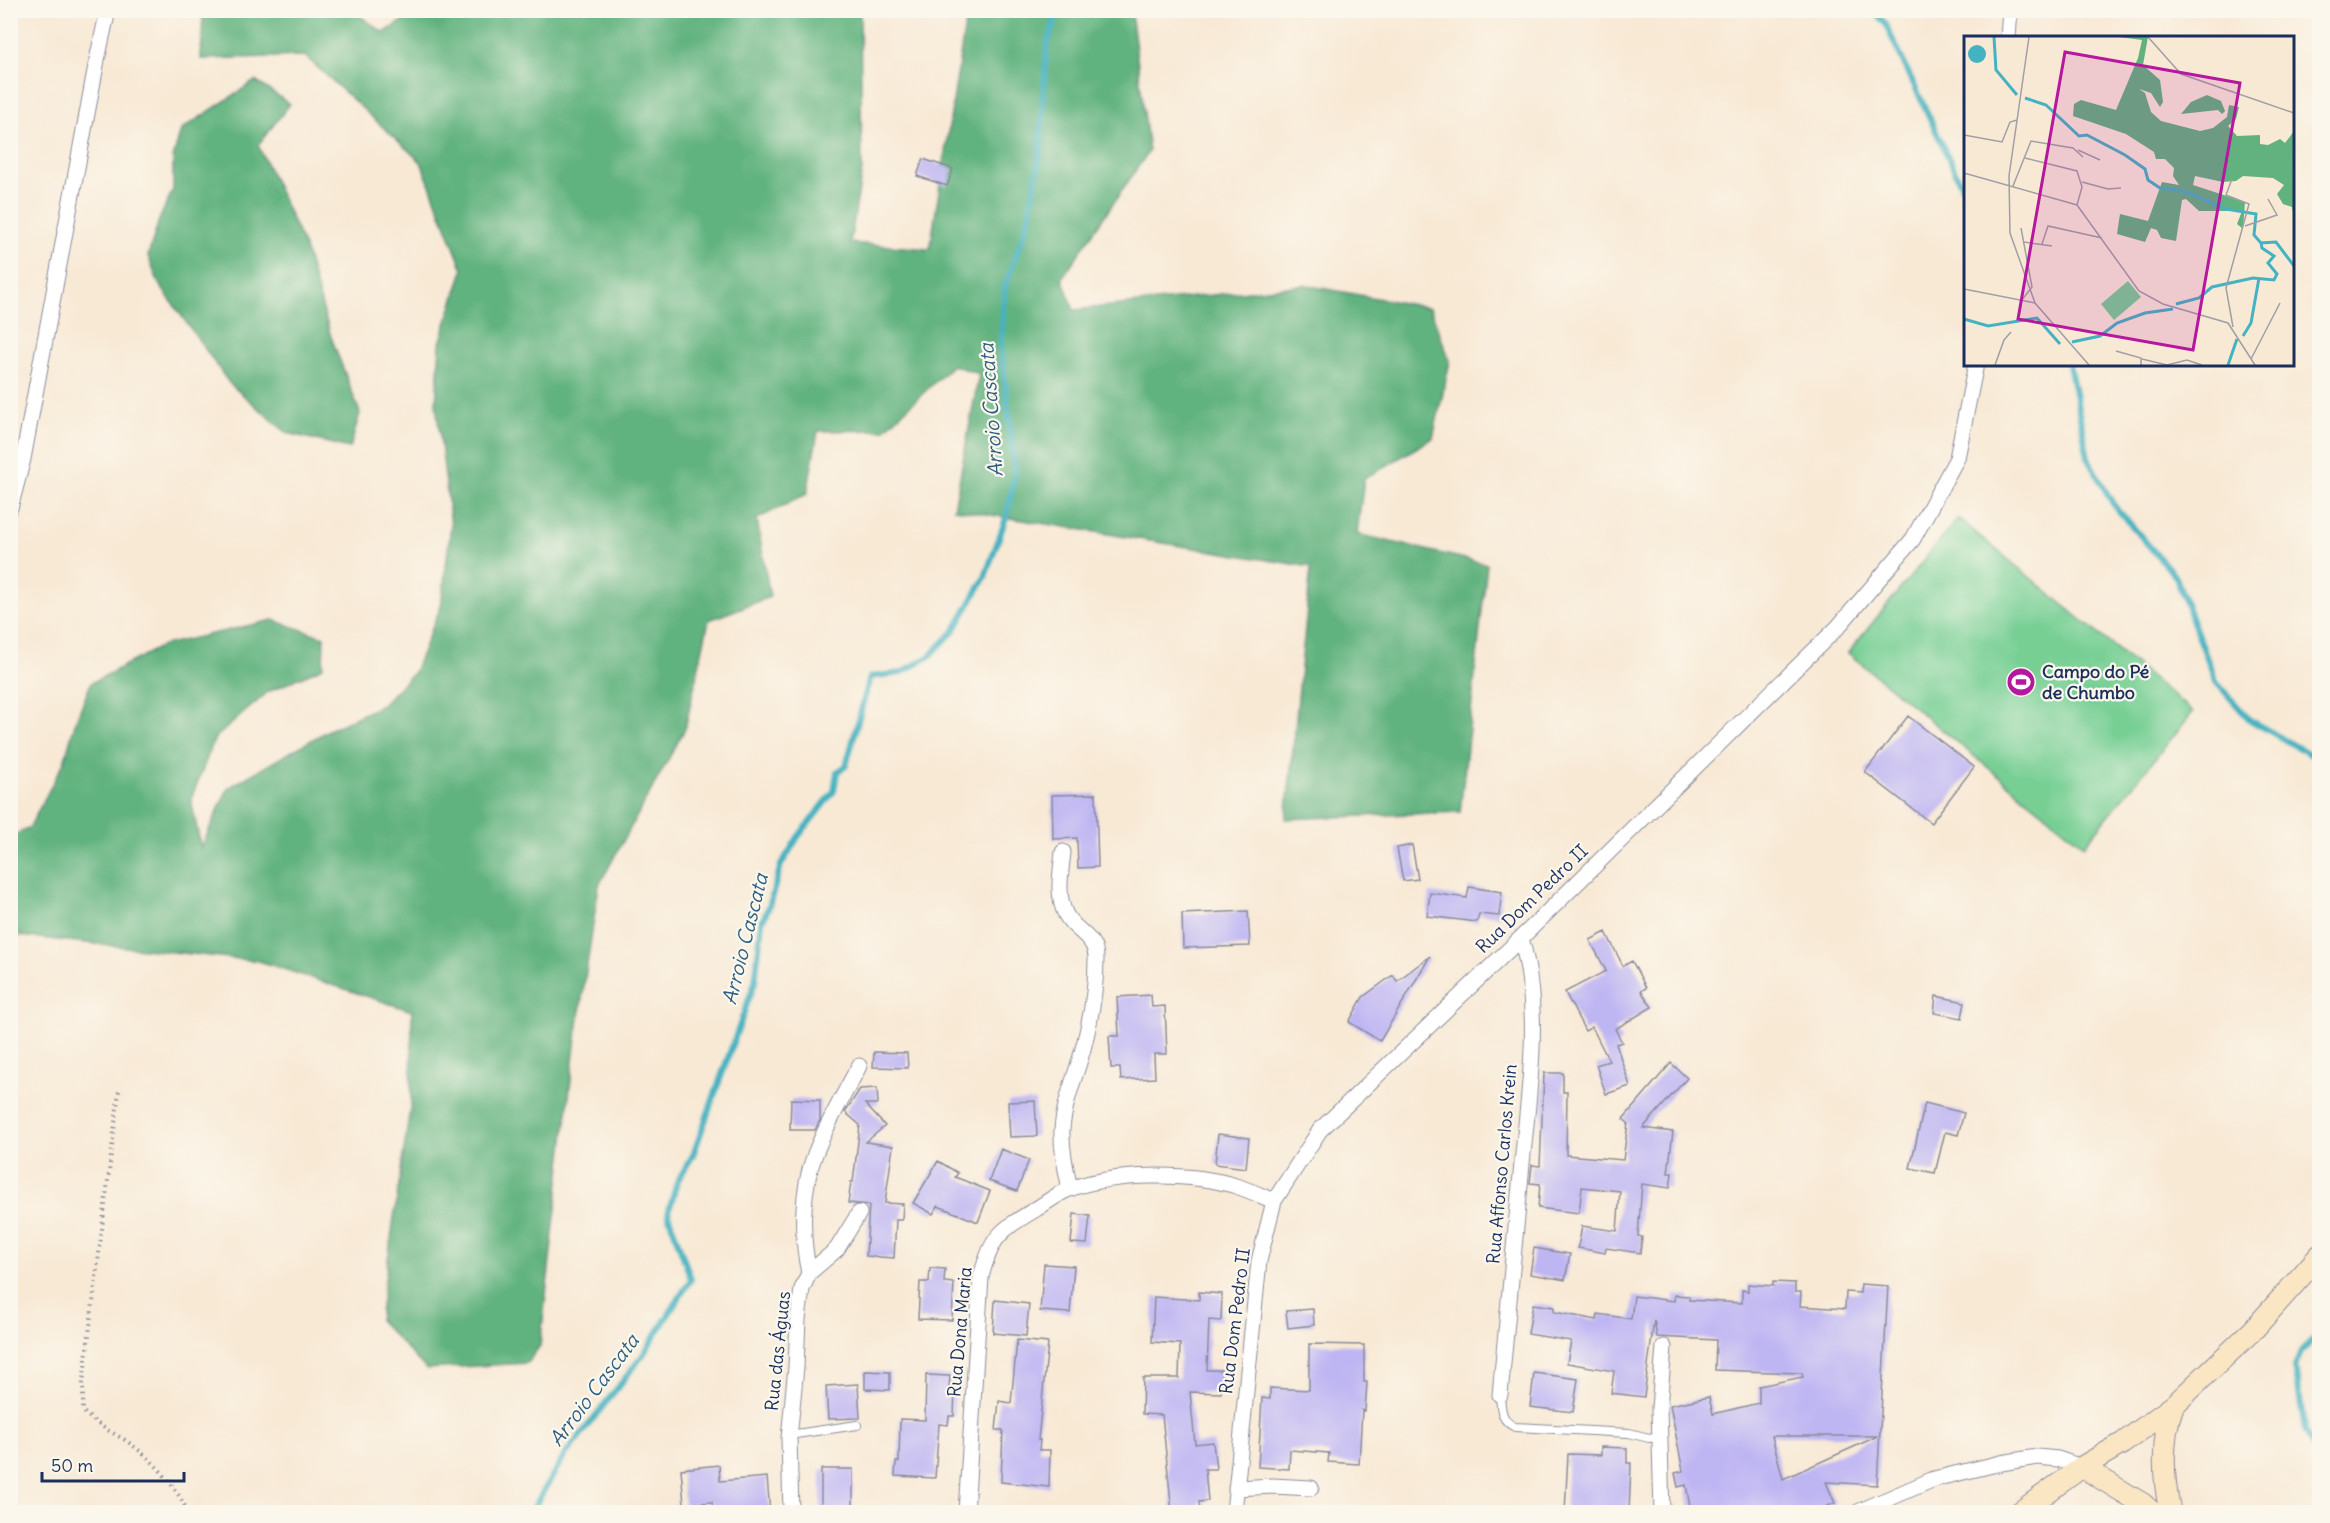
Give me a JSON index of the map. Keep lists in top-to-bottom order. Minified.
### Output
{"streets":{"street":["Rua Dom Pedro II","Rua Affonso Carlos Krein","Rua Dona Maria","Rua das Águas"]},"crossings":[["Rua Dom Pedro II","Rua Affonso Carlos Krein"],["Rua Dom Pedro II","Rua Dona Maria"]],"water":["Arroio Cascata"],"places":{"sports":["Campo do Pé de Chumbo"]},"scale_bar":"50 m"}
